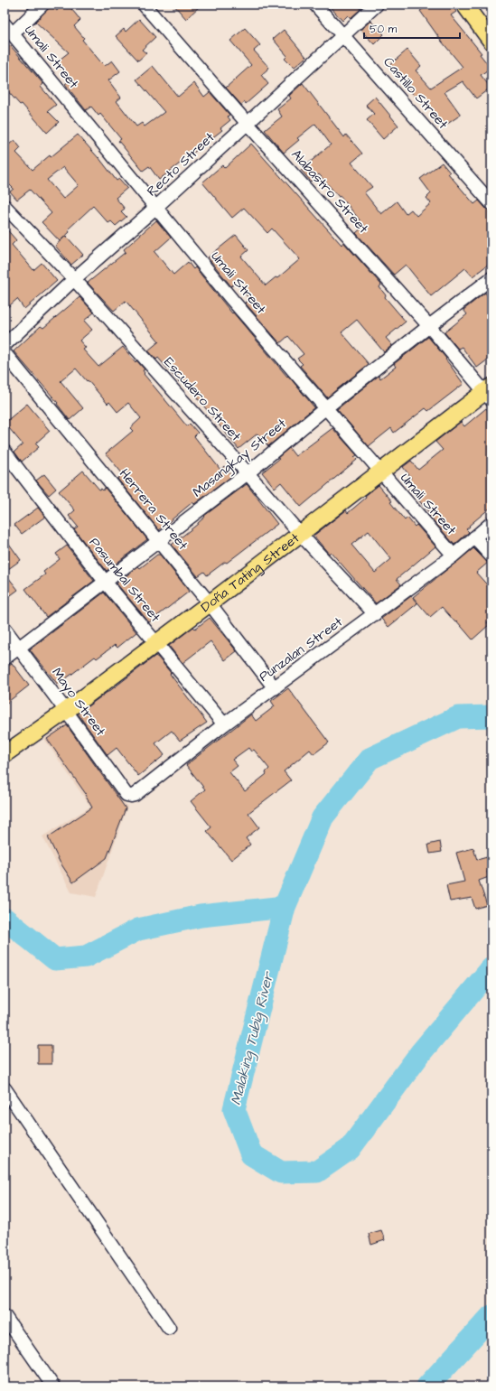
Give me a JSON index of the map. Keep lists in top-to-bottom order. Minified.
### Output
{"streets":{"main road":["Doña Tating Street"],"street":["Umali Street","Castillo Street","Recto Street","Alabastro Street","Escudero Street","Masangkay Street","Herrera Street","Pasumbal Street","Punzalan Street","Mayo Street"]},"crossings":[["Umali Street","Recto Street"],["Umali Street","Masangkay Street"],["Umali Street","Doña Tating Street"],["Umali Street","Punzalan Street"],["Castillo Street","Recto Street"],["Recto Street","Alabastro Street"],["Recto Street","Escudero Street"],["Alabastro Street","Masangkay Street"],["Alabastro Street","Doña Tating Street"],["Escudero Street","Masangkay Street"],["Escudero Street","Doña Tating Street"],["Escudero Street","Punzalan Street"],["Masangkay Street","Herrera Street"],["Masangkay Street","Pasumbal Street"],["Masangkay Street","Mayo Street"],["Herrera Street","Doña Tating Street"],["Herrera Street","Punzalan Street"],["Doña Tating Street","Pasumbal Street"],["Doña Tating Street","Mayo Street"],["Pasumbal Street","Punzalan Street"],["Punzalan Street","Mayo Street"]],"water":["Malaking Tubig River"],"scale_bar":"50 m"}
